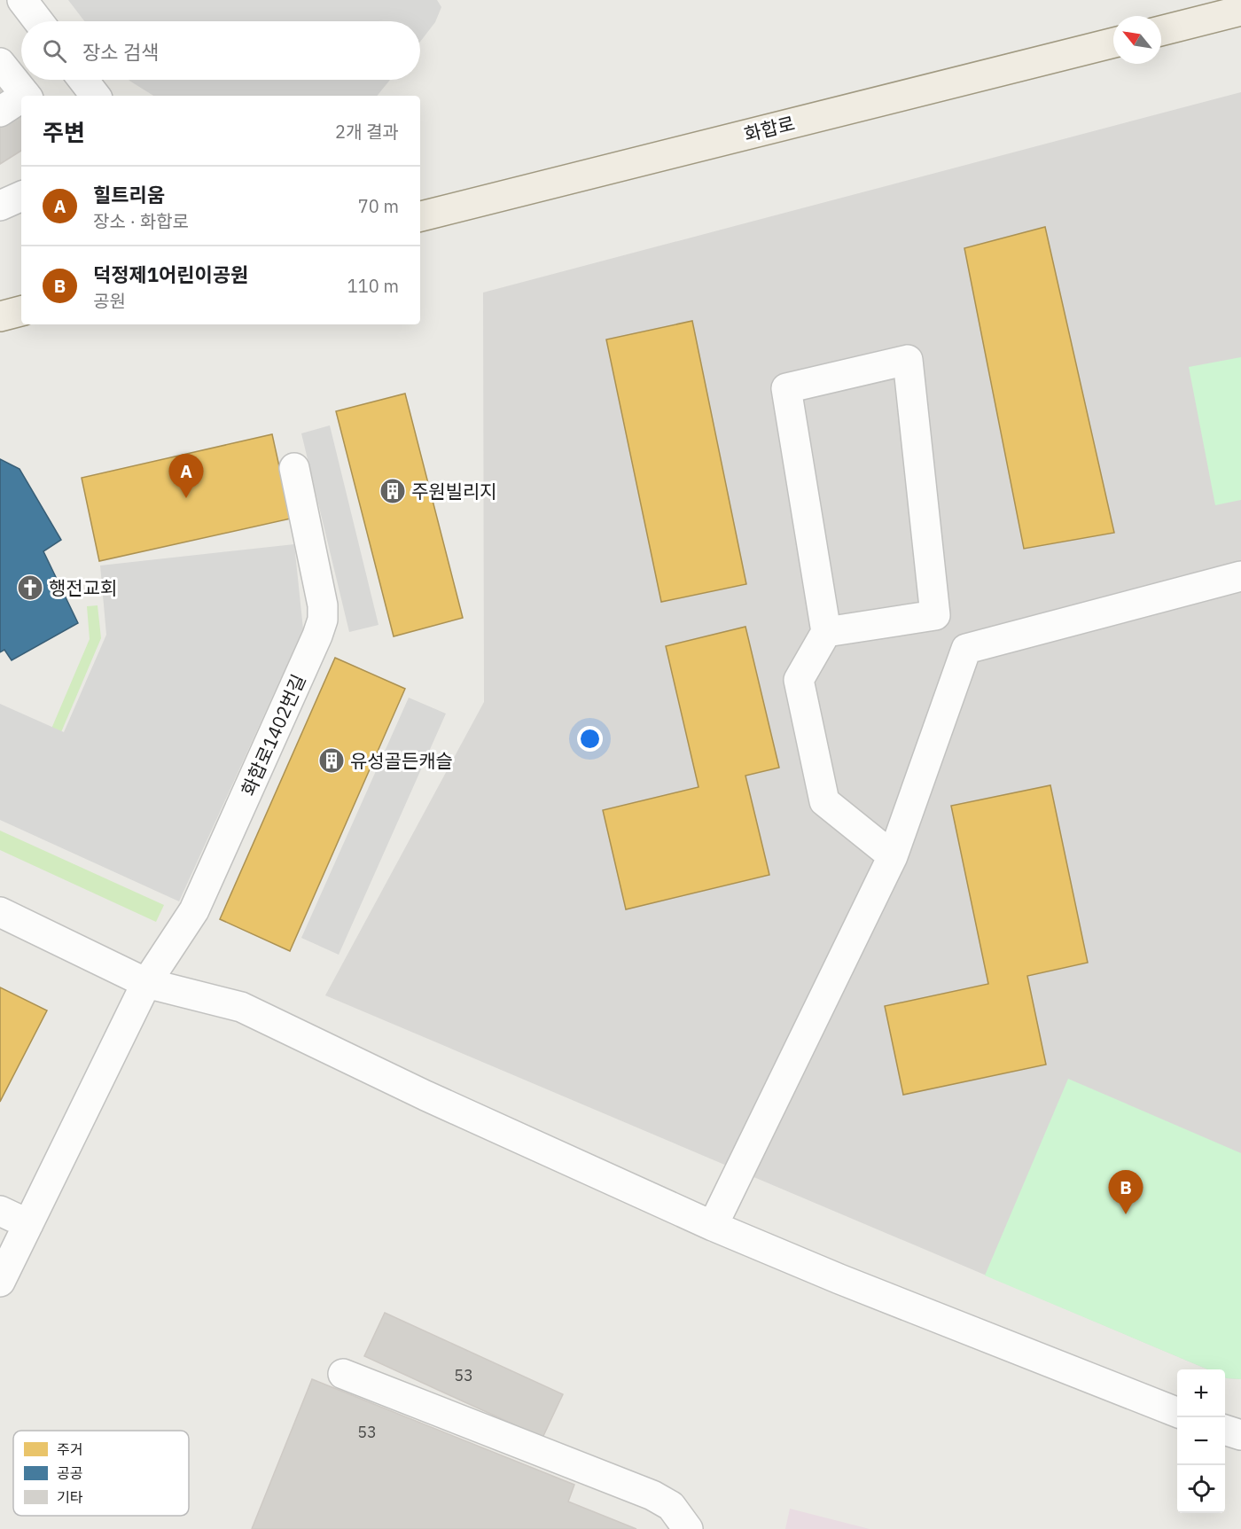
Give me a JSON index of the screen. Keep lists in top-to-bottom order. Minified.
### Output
{"streets":{"main road":["화합로"],"street":["화합로1402번길"]},"places":{"building":["주원빌리지","유성골든캐슬"],"church":["행전교회"]},"house_numbers":["53","53"],"legend":["주거","공공","기타"],"north":"top left","page":{"search":"장소 검색","heading":["주변","2개 결과"],"list":[{"mark":"A","name":"힐트리움","note":"장소 · 화합로","value":"70 m"},{"mark":"B","name":"덕정제1어린이공원","note":"공원","value":"110 m"}],"pins":["A","B"],"map_buttons":["+","−"]}}
